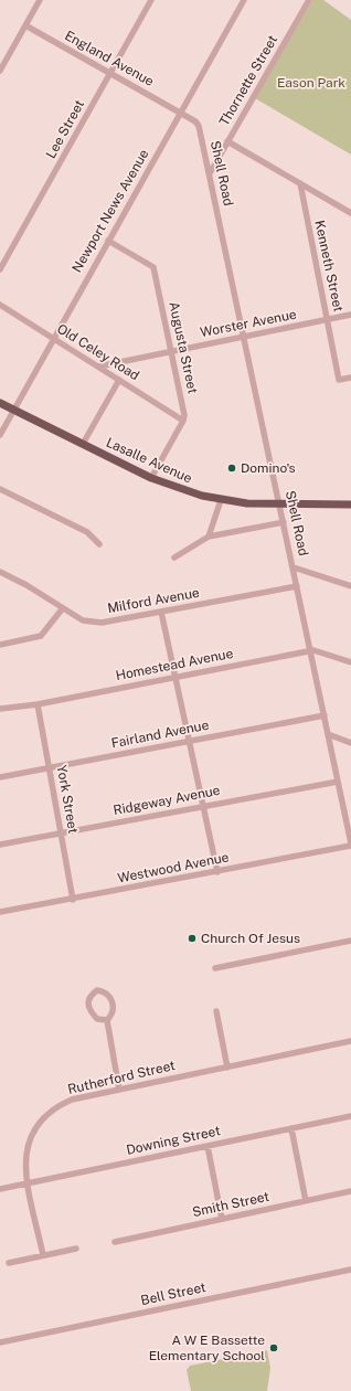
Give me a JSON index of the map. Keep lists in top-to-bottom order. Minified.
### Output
{"streets":{"main road":["Lasalle Avenue"],"street":["England Avenue","Thornette Street","Lee Street","Shell Road","Newport News Avenue","Kenneth Street","Worster Avenue","Augusta Street","Old Celey Road","Milford Avenue","Homestead Avenue","Fairland Avenue","York Street","Ridgeway Avenue","Westwood Avenue","Rutherford Street","Downing Street","Smith Street","Bell Street"]},"crossings":[["England Avenue","Lee Street"],["England Avenue","Shell Road"],["England Avenue","Newport News Avenue"],["Thornette Street","Shell Road"],["Shell Road","Newport News Avenue"],["Shell Road","Worster Avenue"],["Shell Road","Lasalle Avenue"],["Shell Road","Milford Avenue"],["Shell Road","Homestead Avenue"],["Shell Road","Fairland Avenue"],["Shell Road","Ridgeway Avenue"],["Shell Road","Westwood Avenue"],["Newport News Avenue","Augusta Street"],["Newport News Avenue","Old Celey Road"],["Newport News Avenue","Lasalle Avenue"],["Kenneth Street","Worster Avenue"],["Worster Avenue","Augusta Street"],["Worster Avenue","Old Celey Road"],["Augusta Street","Old Celey Road"],["Homestead Avenue","York Street"],["Fairland Avenue","York Street"],["York Street","Ridgeway Avenue"],["York Street","Westwood Avenue"],["Rutherford Street","Downing Street"]],"parks":["Eason Park"],"places":["Domino's","Church Of Jesus","A W E Bassette Elementary School"]}
